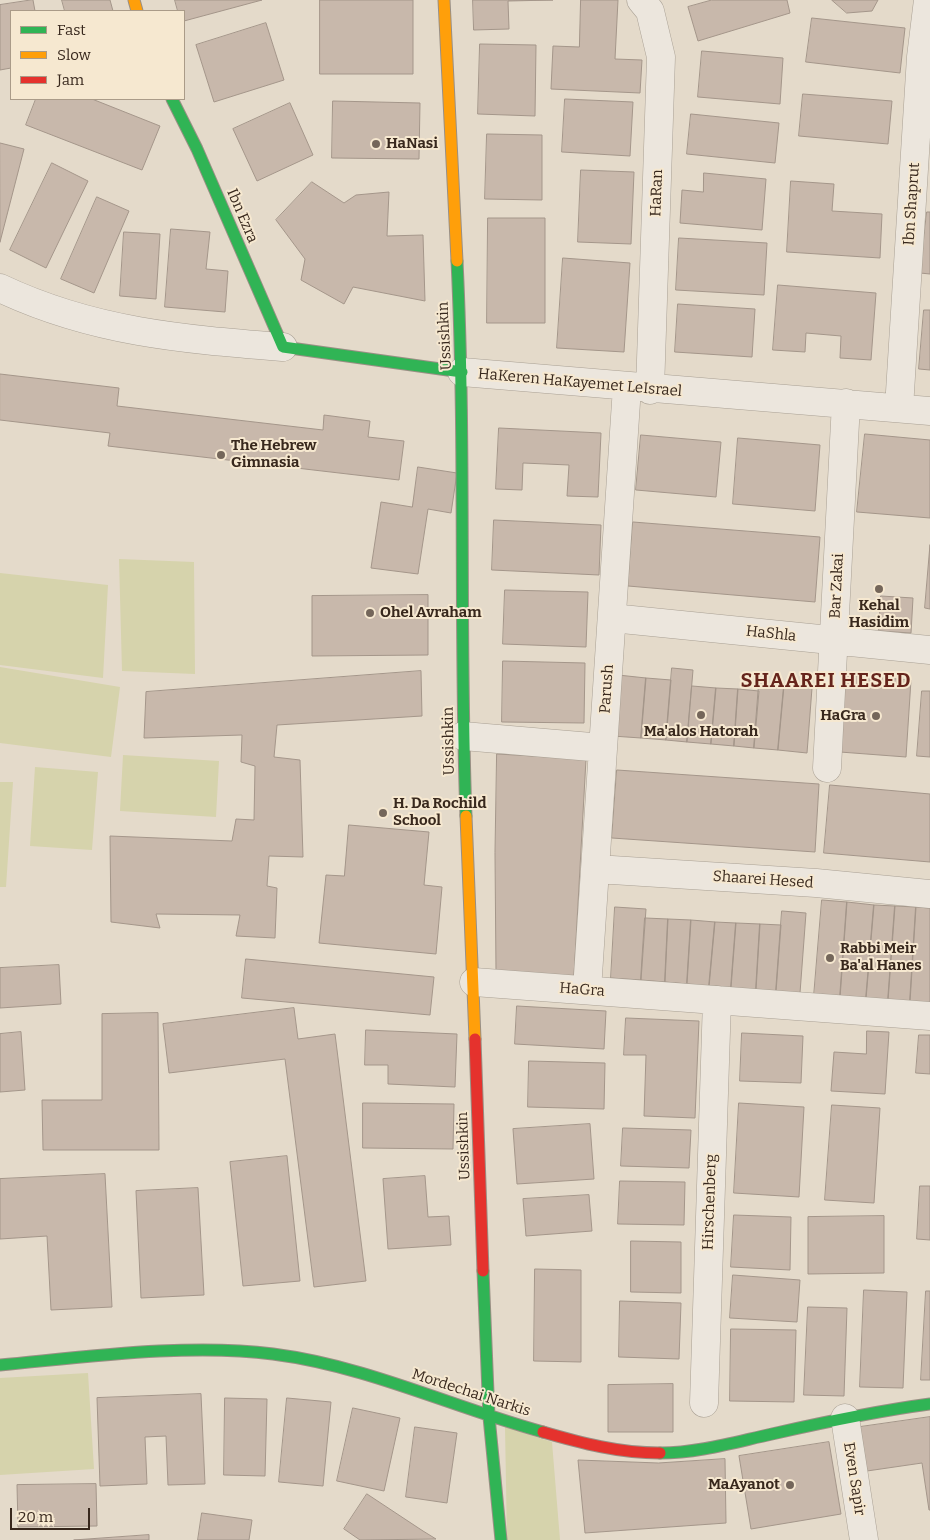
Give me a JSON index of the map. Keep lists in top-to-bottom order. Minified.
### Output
{"streets":{"street":["HaRan","Ibn Shaprut","Ibn Ezra","Ussishkin","HaKeren HaKayemet LeIsrael","Bar Zakai","HaShla","Parush","Shaarei Hesed","HaGra","Hirschenberg","Mordechai Narkis","Even Sapir"]},"crossings":[["HaRan","HaKeren HaKayemet LeIsrael"],["HaRan","Parush"],["Ibn Shaprut","HaKeren HaKayemet LeIsrael"],["Ibn Ezra","HaKeren HaKayemet LeIsrael"],["Ussishkin","HaKeren HaKayemet LeIsrael"],["Ussishkin","HaGra"],["Ussishkin","Mordechai Narkis"],["HaKeren HaKayemet LeIsrael","Bar Zakai"],["HaKeren HaKayemet LeIsrael","Parush"],["Bar Zakai","HaShla"],["HaShla","Parush"],["Parush","Shaarei Hesed"],["Parush","HaGra"],["HaGra","Hirschenberg"],["Mordechai Narkis","Even Sapir"]],"districts":["SHAAREI HESED"],"places":["HaNasi","The Hebrew Gimnasia","Kehal Hasidim","Ohel Avraham","Ma'alos Hatorah","HaGra","H. Da Rochild School","Rabbi Meir Ba'al Hanes","MaAyanot"],"legend":["Fast","Slow","Jam"],"scale_bar":"20 m"}
